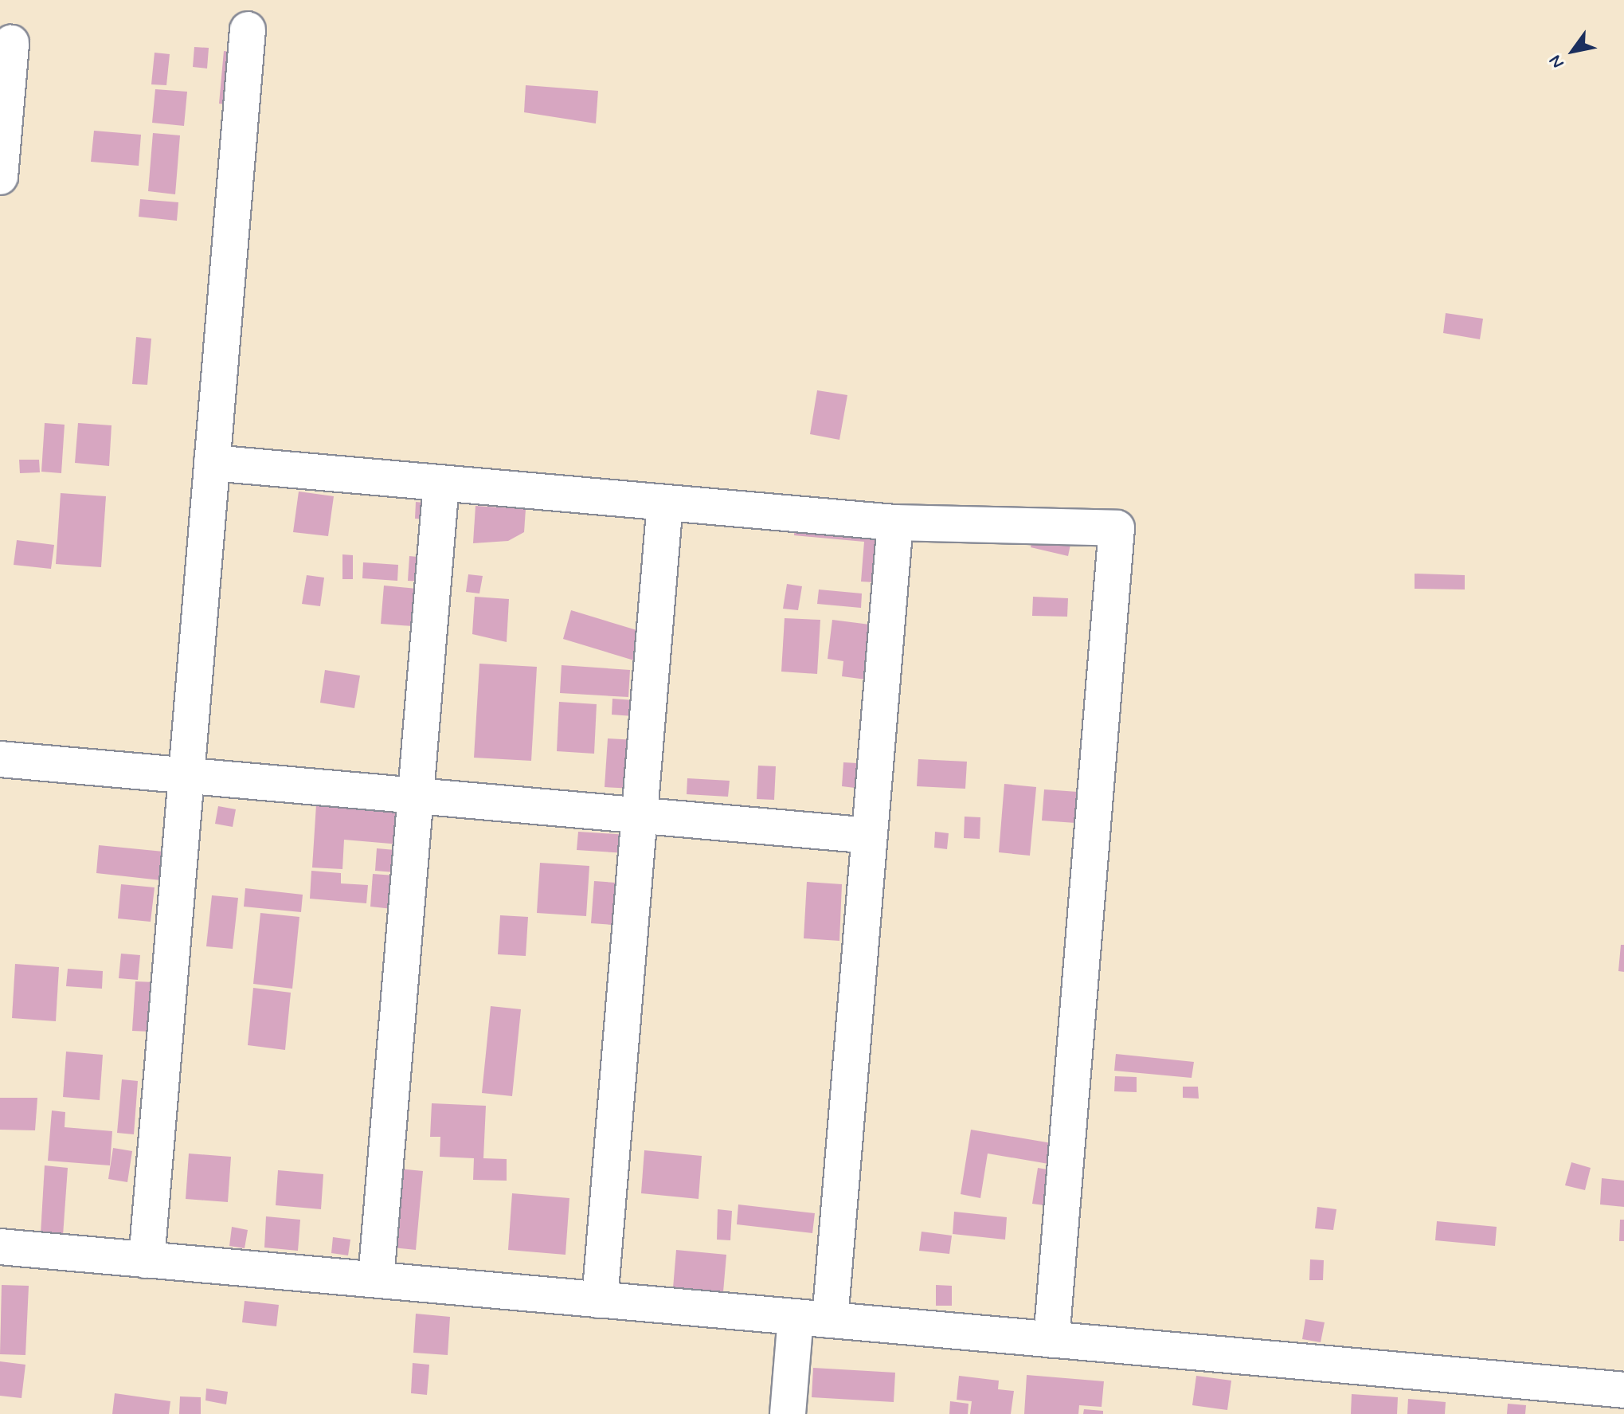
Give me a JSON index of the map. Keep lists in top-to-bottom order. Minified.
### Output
{"north":"bottom left"}
